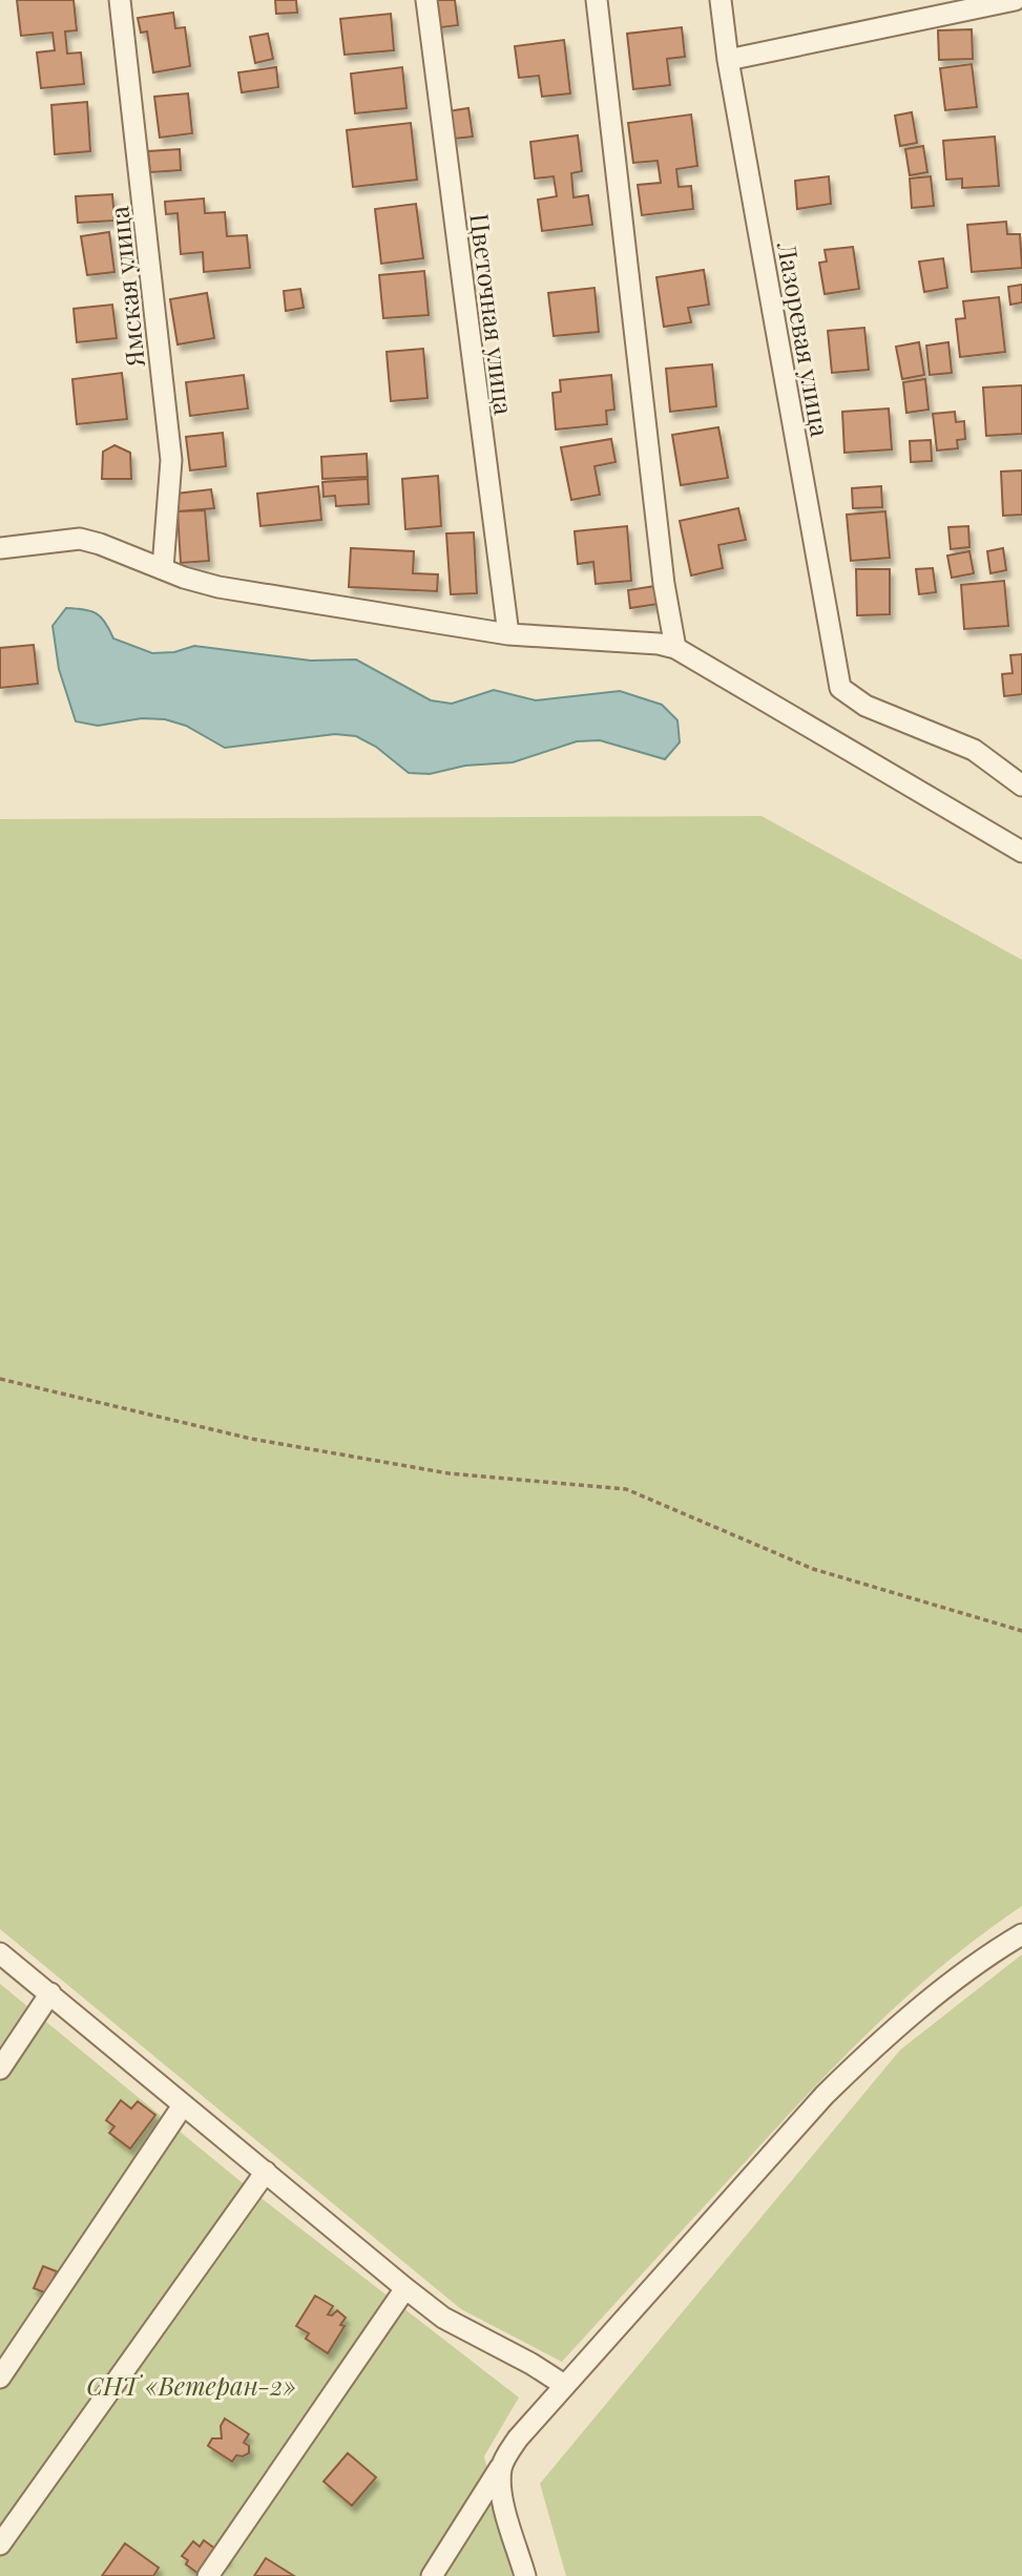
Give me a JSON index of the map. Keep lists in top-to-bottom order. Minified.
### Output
{"streets":{"street":["Ямская улица","Цветочная улица","Лазоревая улица"]},"parks":["СНТ «Ветеран-2»"]}
